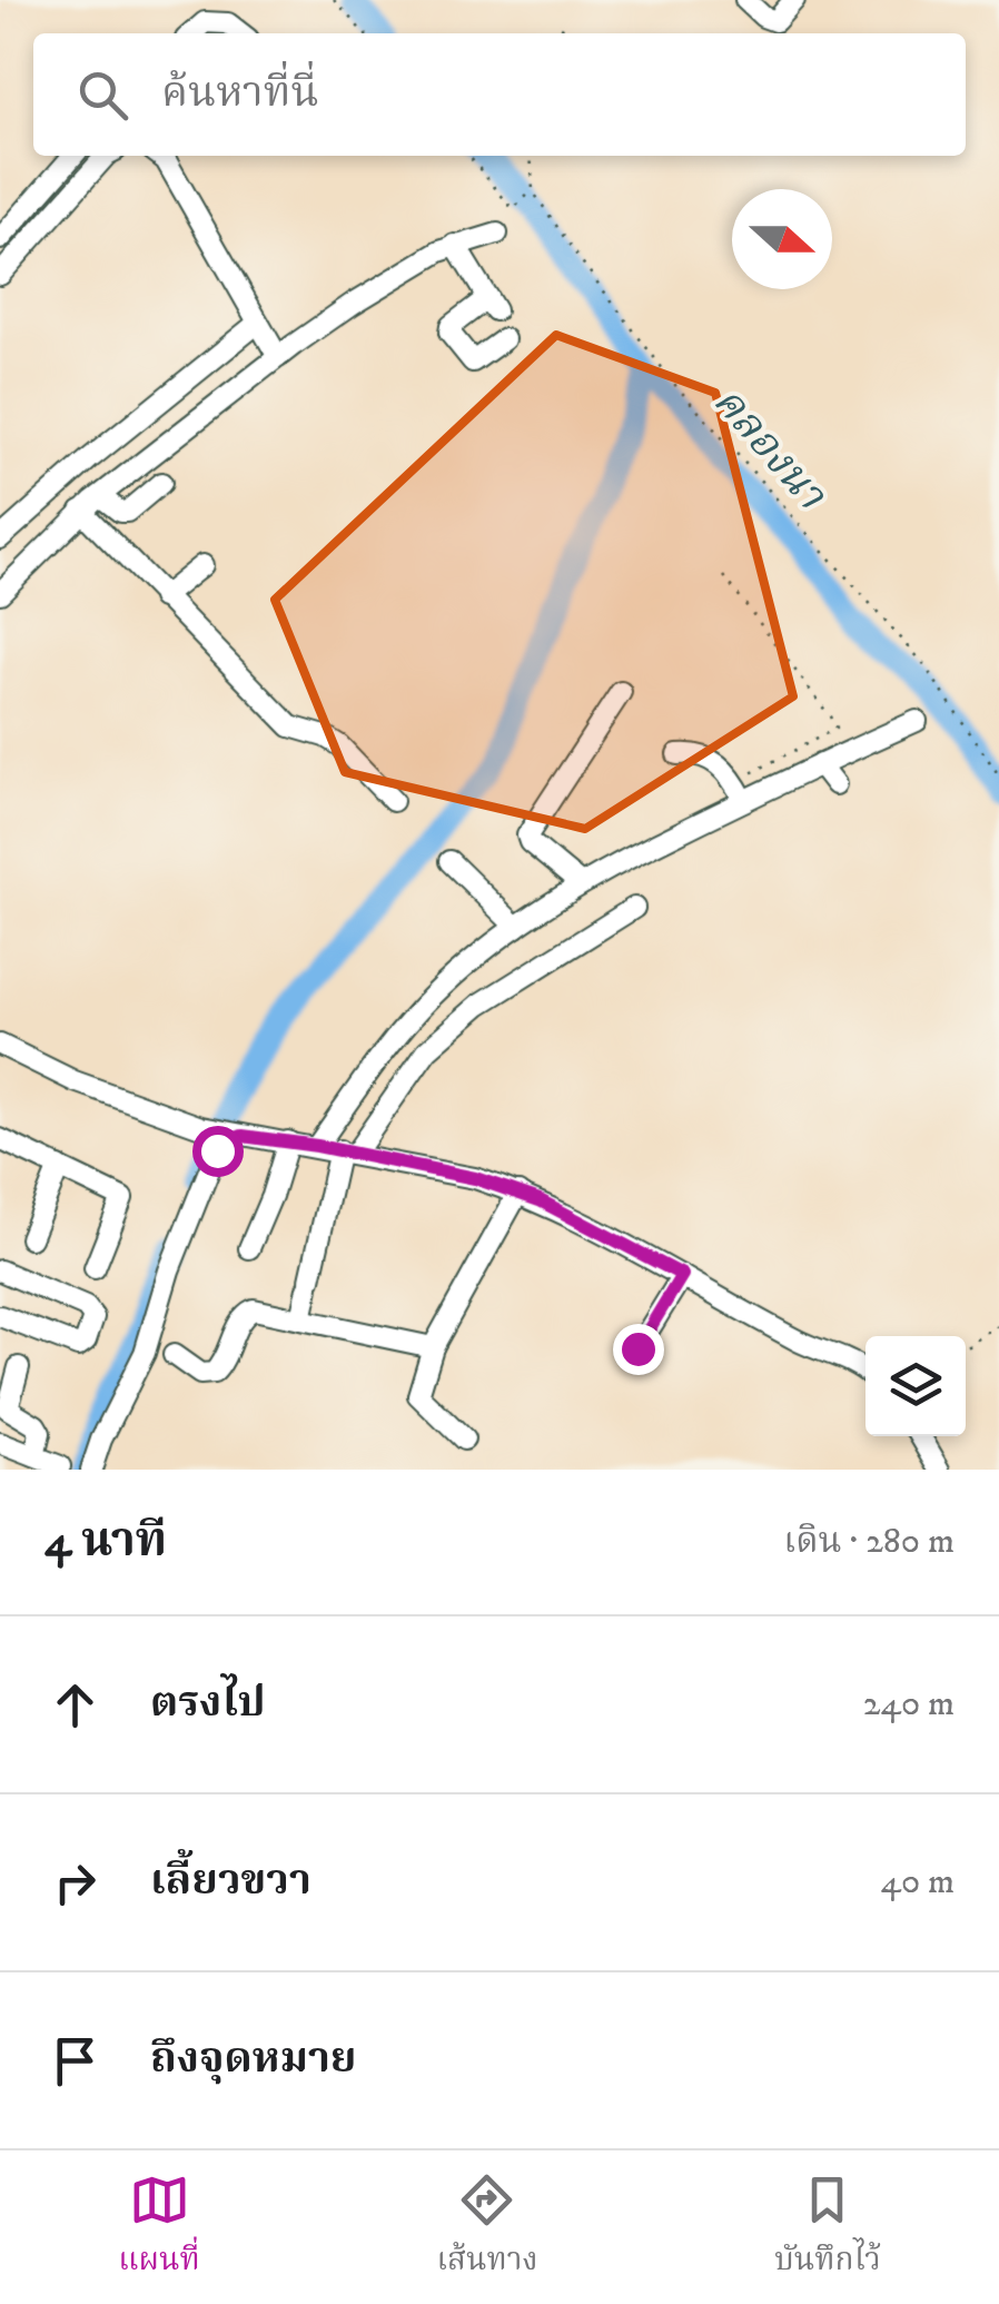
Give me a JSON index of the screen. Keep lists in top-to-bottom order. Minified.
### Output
{"water":["คลองนา"],"north":"right","page":{"search":"ค้นหาที่นี่","heading":["4 นาที","เดิน · 280 m"],"list":[["ตรงไป","240 m"],["เลี้ยวขวา","40 m"],"ถึงจุดหมาย"],"nav":["แผนที่","เส้นทาง","บันทึกไว้"]}}
